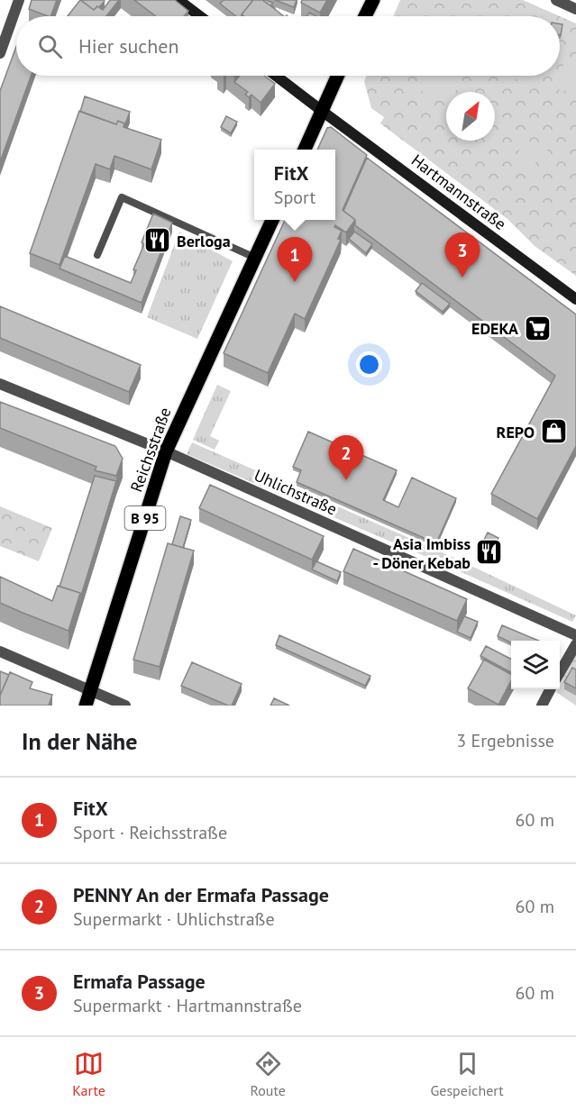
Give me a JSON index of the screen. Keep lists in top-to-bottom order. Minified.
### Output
{"streets":{"main road":["Hartmannstraße","Reichsstraße","B 95"],"street":["Uhlichstraße"]},"crossings":[["Reichsstraße","Uhlichstraße"]],"places":{"restaurant":["Berloga","Asia Imbiss - Döner Kebab"],"supermarket":["EDEKA"],"shop":["REPO"]},"north":"top right","page":{"search":"Hier suchen","popup":["FitX","Sport"],"pins":["3","1","2"],"heading":["In der Nähe","3 Ergebnisse"],"list":[{"mark":"1","name":"FitX","note":"Sport · Reichsstraße","value":"60 m"},{"mark":"2","name":"PENNY An der Ermafa Passage","note":"Supermarkt · Uhlichstraße","value":"60 m"},{"mark":"3","name":"Ermafa Passage","note":"Supermarkt · Hartmannstraße","value":"60 m"}],"nav":["Karte","Route","Gespeichert"]}}
